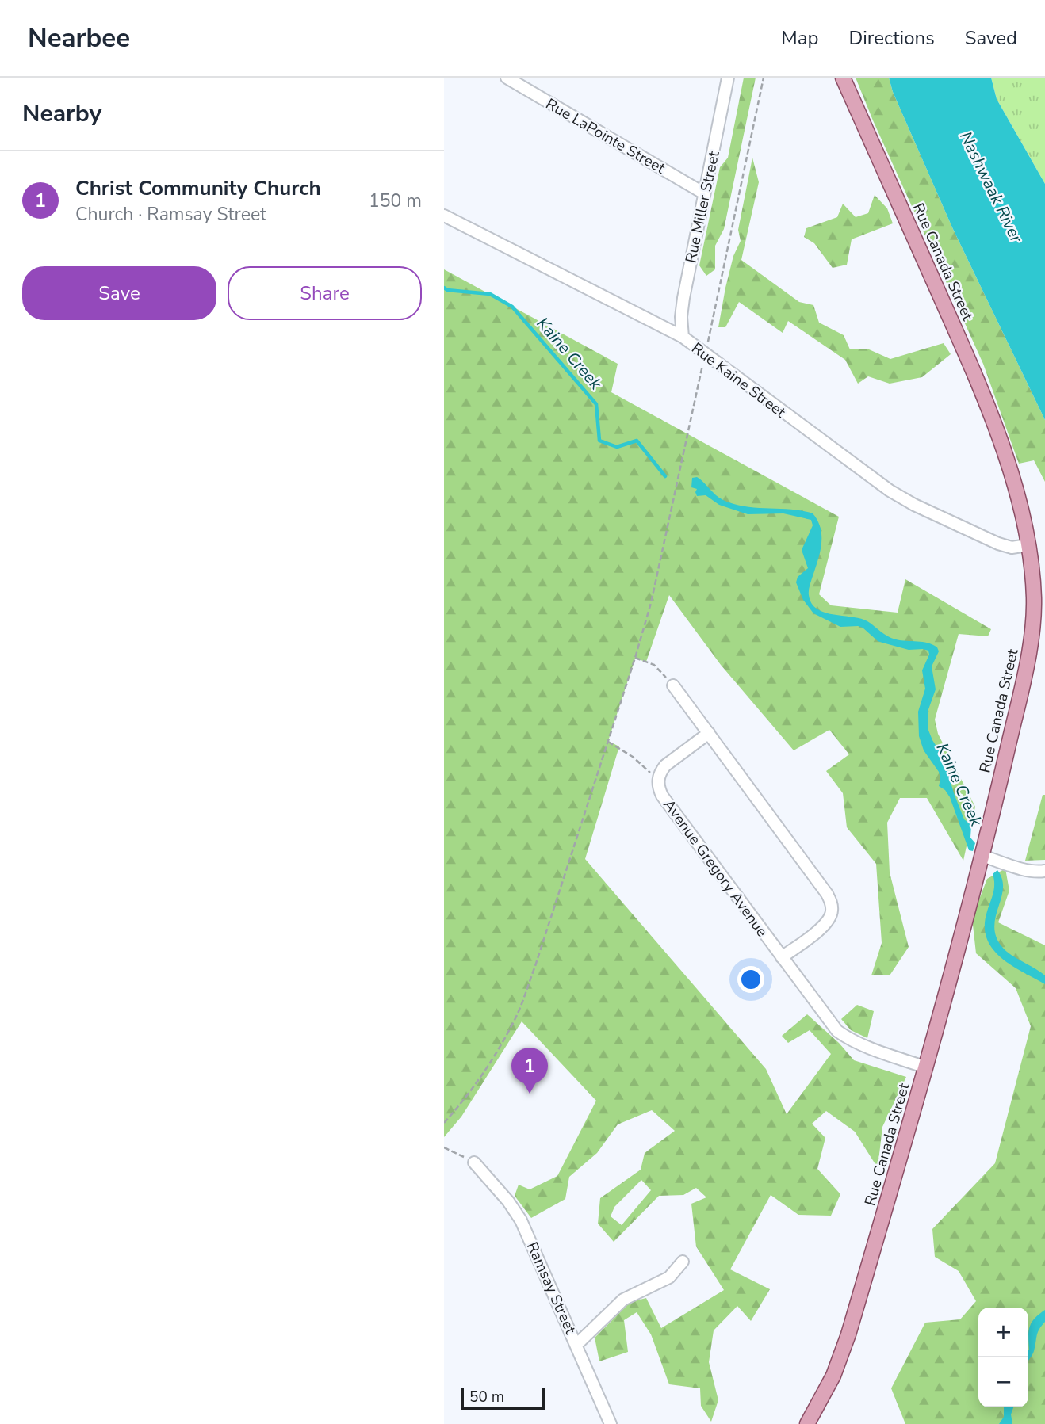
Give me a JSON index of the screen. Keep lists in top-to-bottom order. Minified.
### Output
{"streets":{"main road":["Rue Canada Street"],"street":["Rue LaPointe Street","Rue Miller Street","Rue Kaine Street","Avenue Gregory Avenue","Ramsay Street"]},"crossings":[["Rue LaPointe Street","Rue Miller Street"],["Rue Miller Street","Rue Kaine Street"],["Rue Canada Street","Rue Kaine Street"],["Rue Canada Street","Avenue Gregory Avenue"]],"water":["Nashwaak River","Kaine Creek"],"scale_bar":"50 m","page":{"header":"Nearbee","nav":["Map","Directions","Saved"],"heading":"Nearby","list":[{"mark":"1","name":"Christ Community Church","note":"Church · Ramsay Street","value":"150 m"}],"buttons":["Save","Share"],"pins":"1","map_buttons":["+","−"],"scale":"50 m"}}
